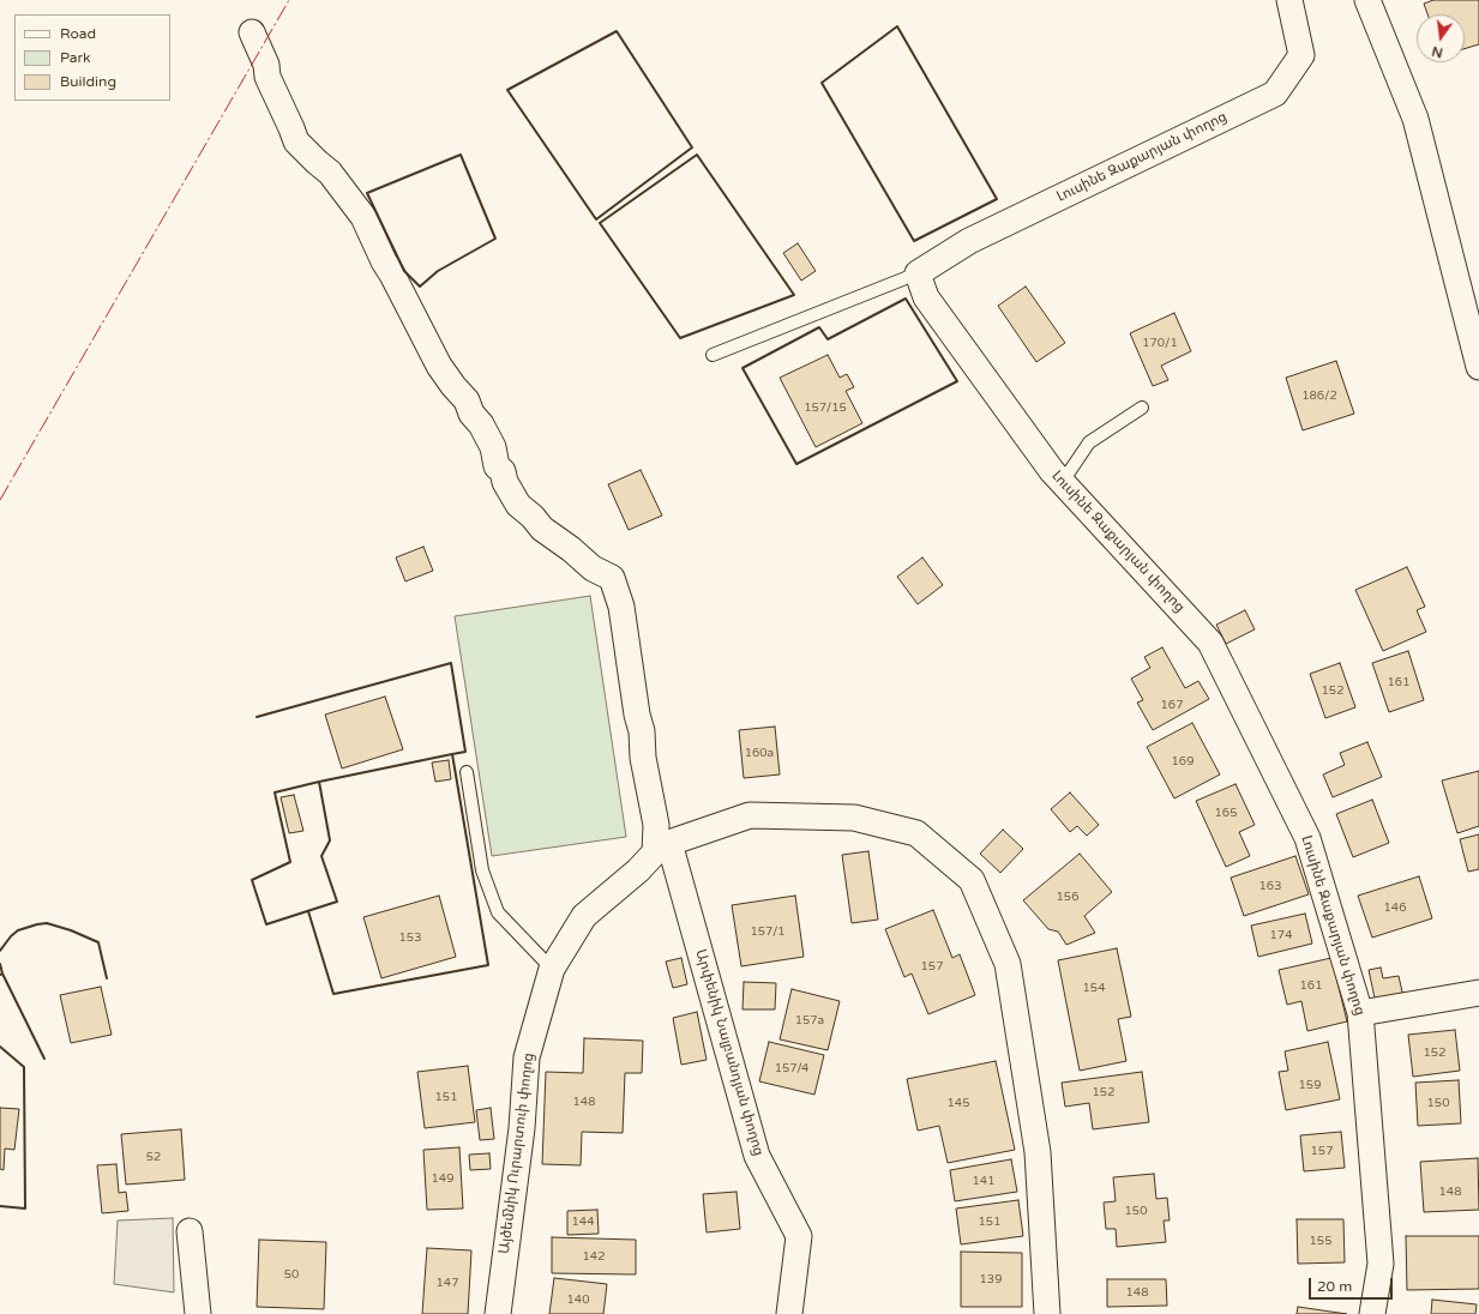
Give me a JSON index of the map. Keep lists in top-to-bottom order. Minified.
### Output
{"streets":{"street":["Լուսինե Զաքարյան փողոց","Արփենիկ Նալբանդյան փողոց","Այծեմնիկ Ուրարտուի փողոց"]},"crossings":[["Արփենիկ Նալբանդյան փողոց","Այծեմնիկ Ուրարտուի փողոց"]],"house_numbers":["170/1","186/2","157/15","161","152","167","160a","169","165","163","156","146","157/1","174","153","157","161","154","157a","152","157/4","159","152","151","148","145","150","157","52","149","141","148","150","144","151","155","142","50","139","147","148","140"],"legend":["Road","Park","Building"],"scale_bar":"20 m","north":"bottom"}
